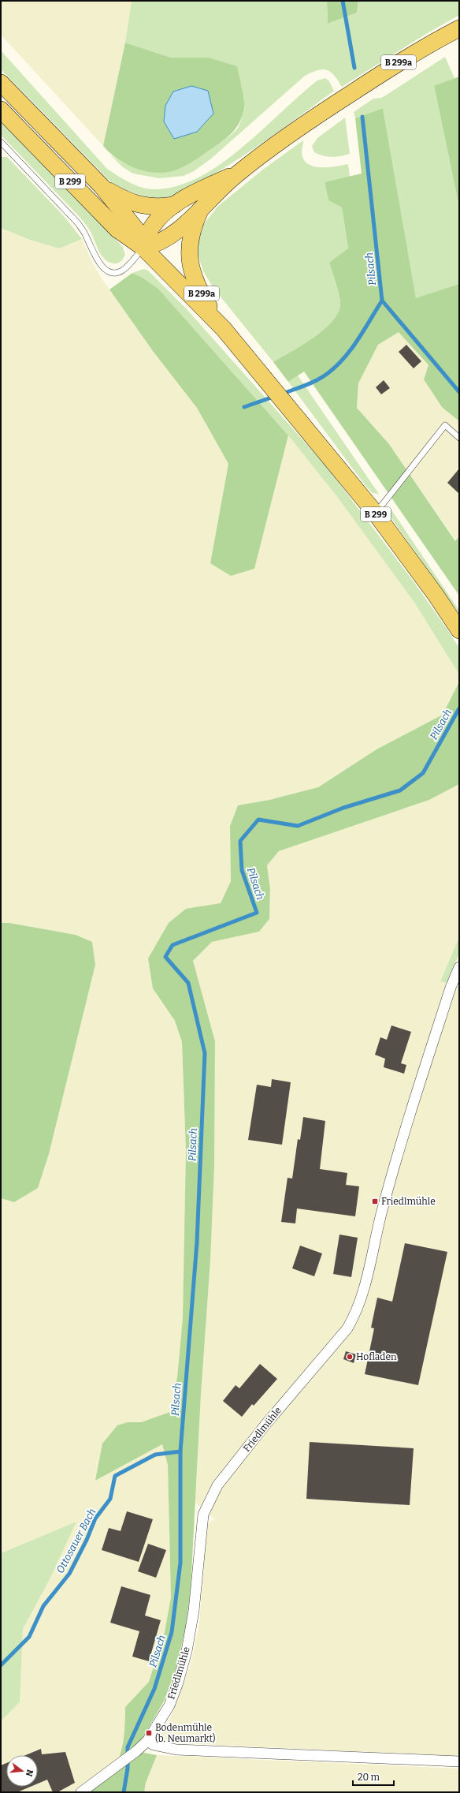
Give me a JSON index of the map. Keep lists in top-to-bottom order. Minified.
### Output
{"streets":{"main road":["B 299a","B 299"],"street":["Friedlmühle"]},"crossings":[["B 299a","B 299"]],"water":["Pilsach","Ottosauer Bach"],"places":{"transit":["Friedlmühle","Bodenmühle (b. Neumarkt)"],"other":["Hofladen"]},"scale_bar":"20 m","north":"right"}
